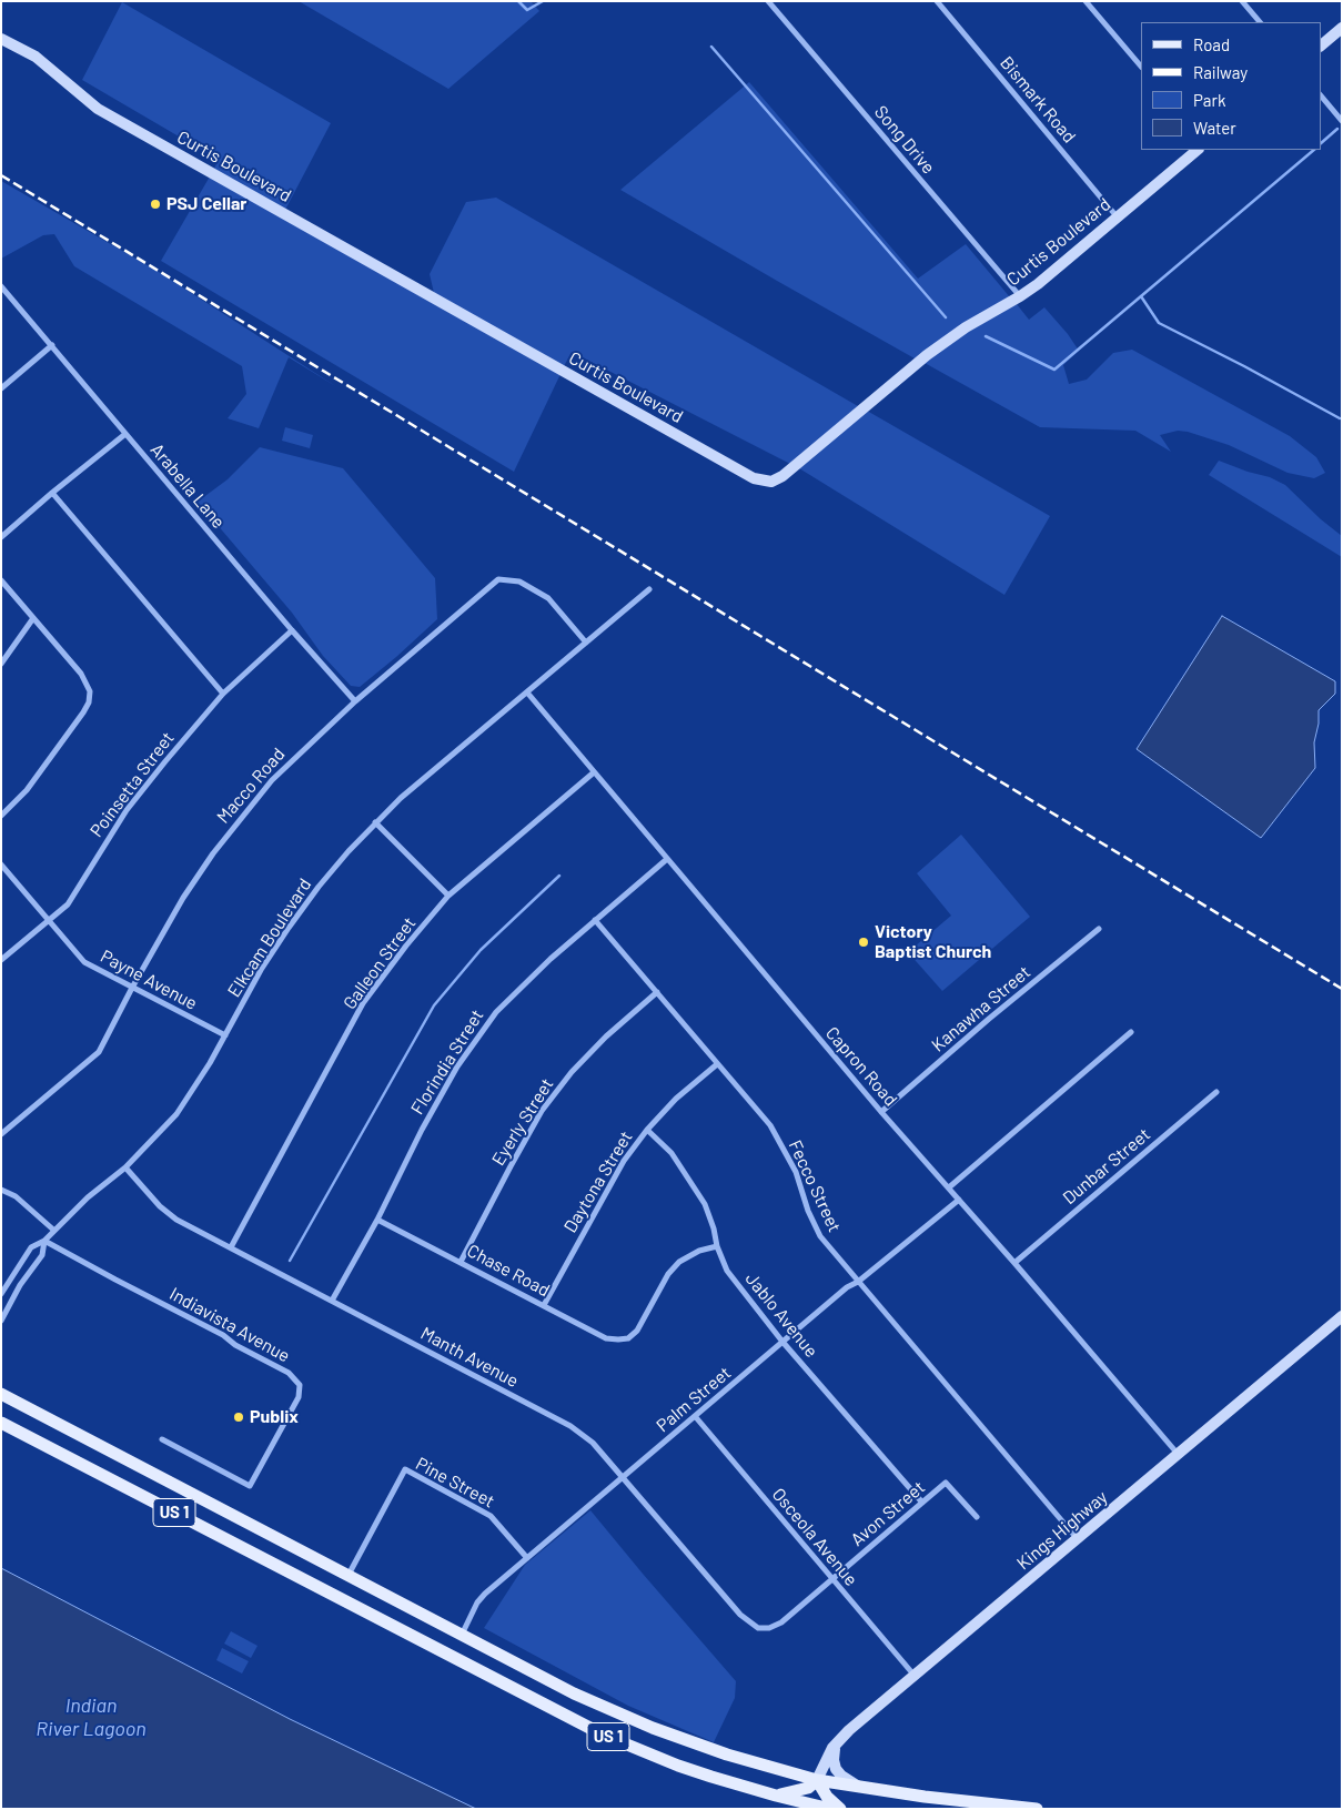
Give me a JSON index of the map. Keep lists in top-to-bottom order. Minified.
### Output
{"streets":{"main road":["US 1"],"street":["Bismark Road","Song Drive","Curtis Boulevard","Arabella Lane","Poinsetta Street","Macco Road","Elkcam Boulevard","Galleon Street","Payne Avenue","Kanawha Street","Florindia Street","Capron Road","Eyerly Street","Dunbar Street","Daytona Street","Fecco Street","Chase Road","Jablo Avenue","Indiavista Avenue","Manth Avenue","Palm Street","Pine Street","Avon Street","Kings Highway","Osceola Avenue"]},"crossings":[["Bismark Road","Curtis Boulevard"],["Song Drive","Curtis Boulevard"],["Arabella Lane","Poinsetta Street"],["Arabella Lane","Macco Road"],["Poinsetta Street","Payne Avenue"],["Macco Road","Elkcam Boulevard"],["Macco Road","Payne Avenue"],["Elkcam Boulevard","Payne Avenue"],["Elkcam Boulevard","Capron Road"],["Elkcam Boulevard","Indiavista Avenue"],["Elkcam Boulevard","Manth Avenue"],["Galleon Street","Capron Road"],["Galleon Street","Manth Avenue"],["Kanawha Street","Capron Road"],["Florindia Street","Capron Road"],["Florindia Street","Fecco Street"],["Florindia Street","Chase Road"],["Florindia Street","Manth Avenue"],["Capron Road","Dunbar Street"],["Capron Road","Palm Street"],["Capron Road","Kings Highway"],["Eyerly Street","Fecco Street"],["Eyerly Street","Chase Road"],["Daytona Street","Fecco Street"],["Daytona Street","Chase Road"],["Daytona Street","Jablo Avenue"],["Fecco Street","Palm Street"],["Fecco Street","Kings Highway"],["Chase Road","Jablo Avenue"],["Jablo Avenue","Palm Street"],["Jablo Avenue","Avon Street"],["Manth Avenue","Palm Street"],["Manth Avenue","Avon Street"],["Palm Street","Pine Street"],["Palm Street","US 1"],["Palm Street","Osceola Avenue"],["Pine Street","US 1"],["US 1","Kings Highway"],["Avon Street","Osceola Avenue"],["Kings Highway","Osceola Avenue"]],"water":["Indian River Lagoon"],"places":["PSJ Cellar","Victory Baptist Church","Publix"],"legend":["Road","Railway","Park","Water"]}
